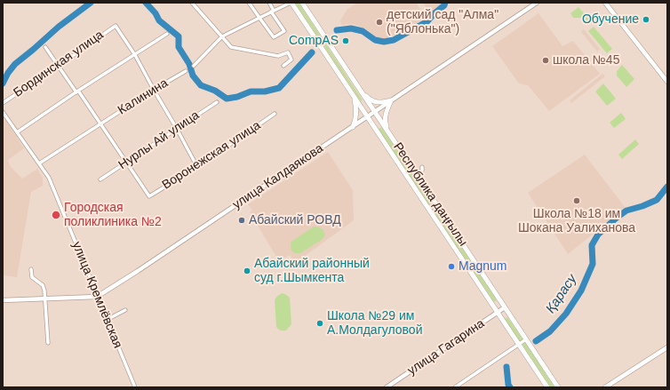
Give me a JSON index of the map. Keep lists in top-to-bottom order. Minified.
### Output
{"streets":{"main road":["Республика даңғылы"],"street":["Бординская улица","Калинина","Нурлы Ай улица","Воронежская улица","улица Калдаякова","улица Кремлёвская","улица Гагарина"]},"crossings":[["Калинина","улица Кремлёвская"],["Нурлы Ай улица","Воронежская улица"],["улица Калдаякова","Республика даңғылы"],["улица Калдаякова","улица Кремлёвская"],["Республика даңғылы","улица Гагарина"]],"water":["Қарасу"],"places":["Обучение","детский сад \"Алма\" (\"Яблонька\")","CompAS","школа №45","Школа №18 им Шокана Уалиханова","Городская поликлиника №2","Абайский РОВД","Magnum","Абайский районный суд г.Шымкента","Школа №29 им А.Молдагуловой"]}
